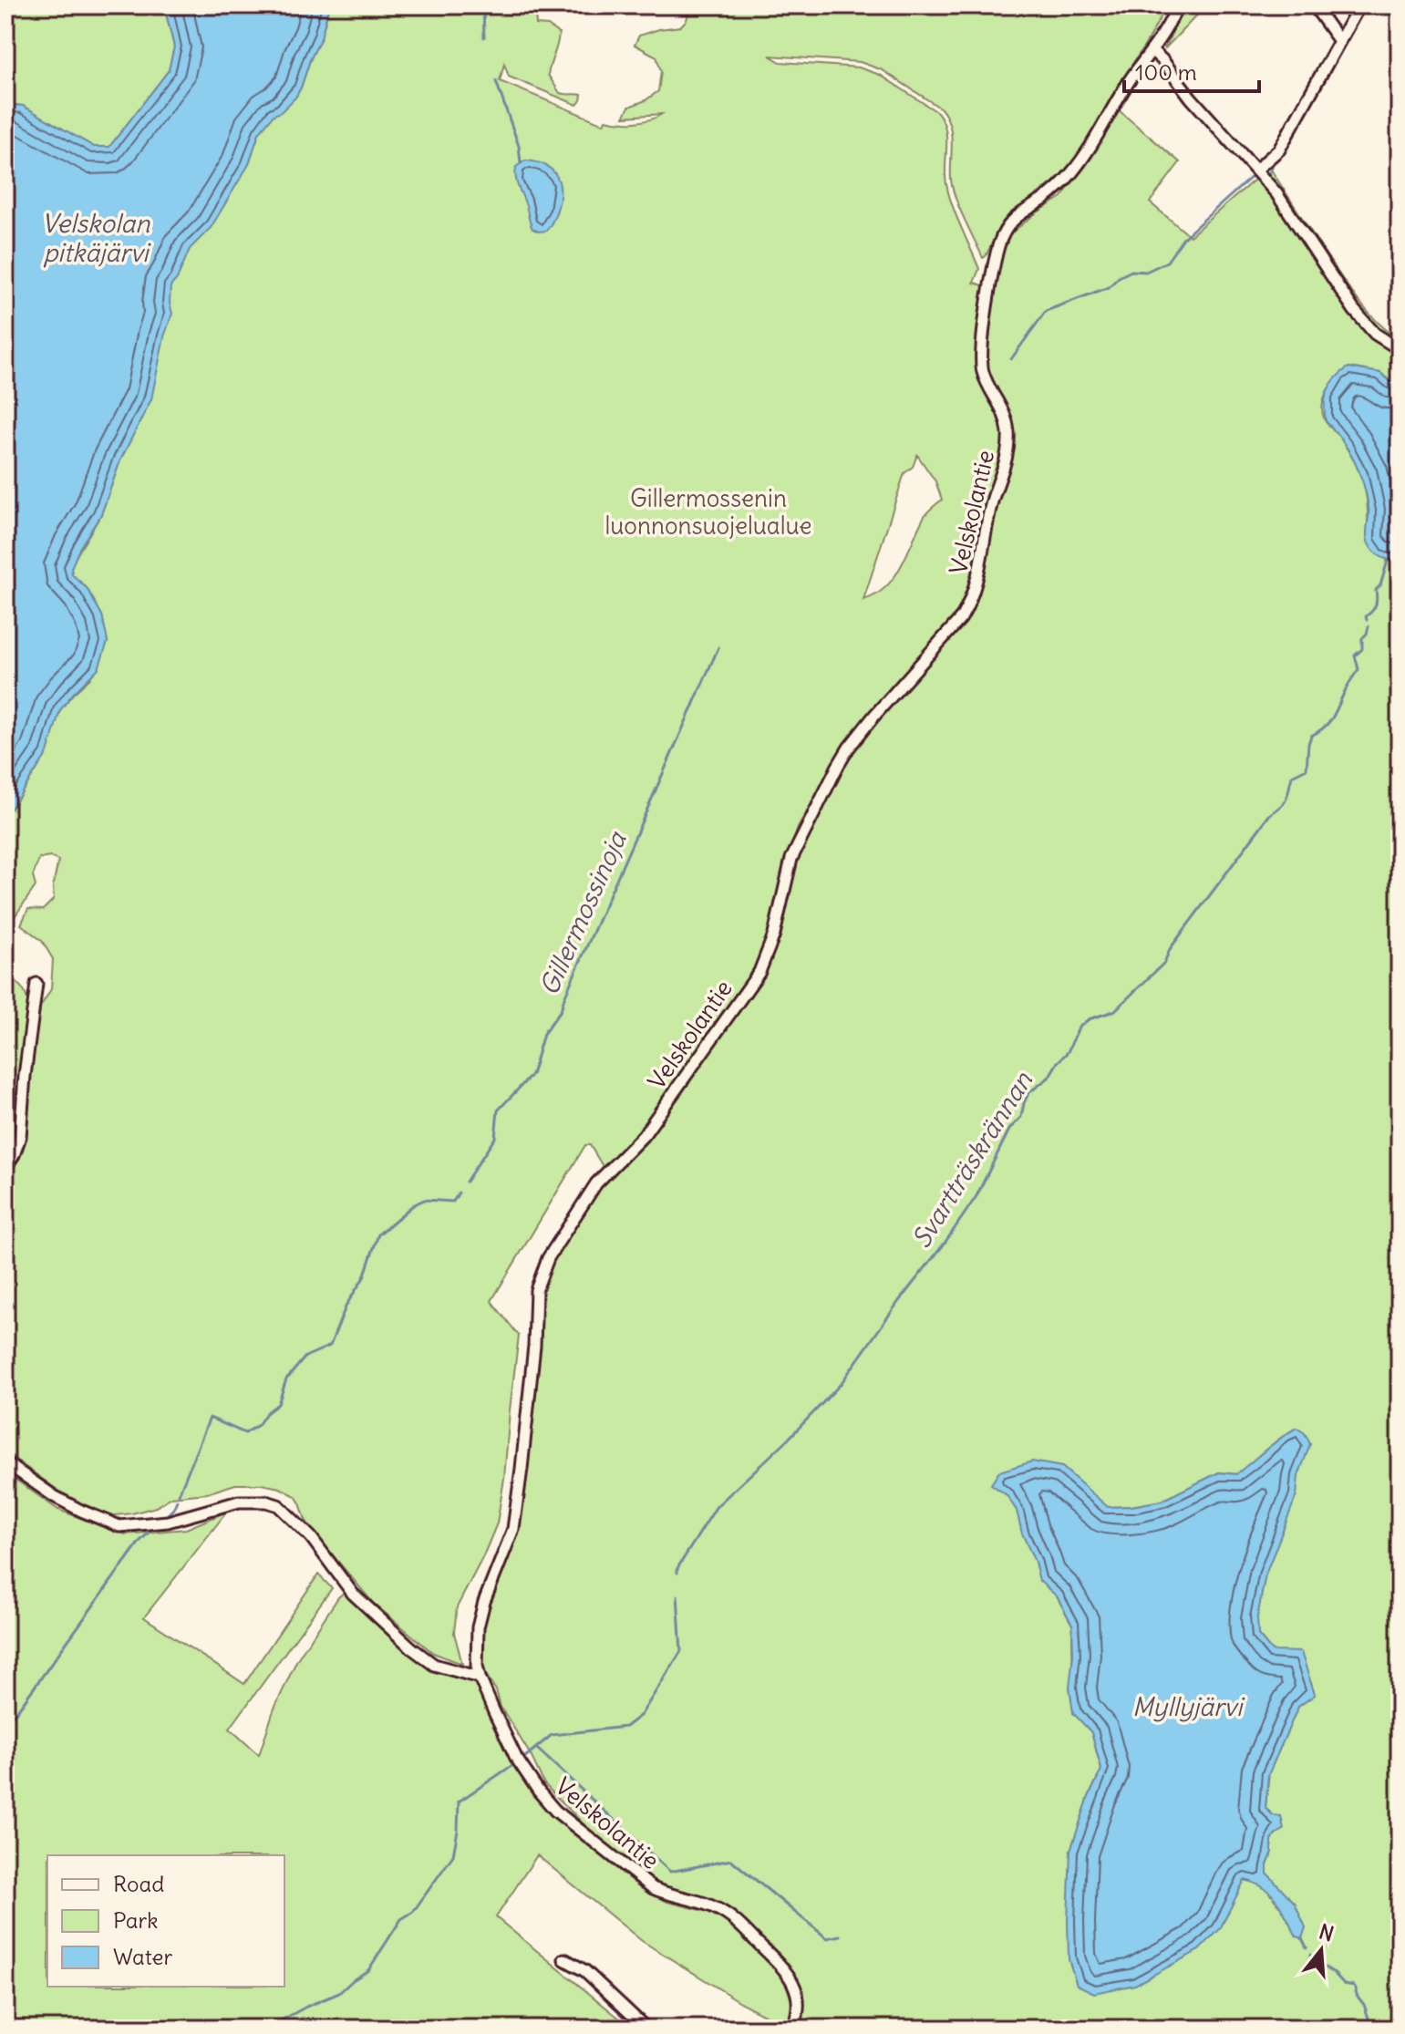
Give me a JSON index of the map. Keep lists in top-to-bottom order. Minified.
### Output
{"streets":{"street":["Velskolantie"]},"water":["Velskolan pitkäjärvi","Gillermossinoja","Svartträskrännan","Myllyjärvi"],"parks":["Gillermossenin luonnonsuojelualue"],"legend":["Road","Park","Water"],"scale_bar":"100 m","north":"top"}
